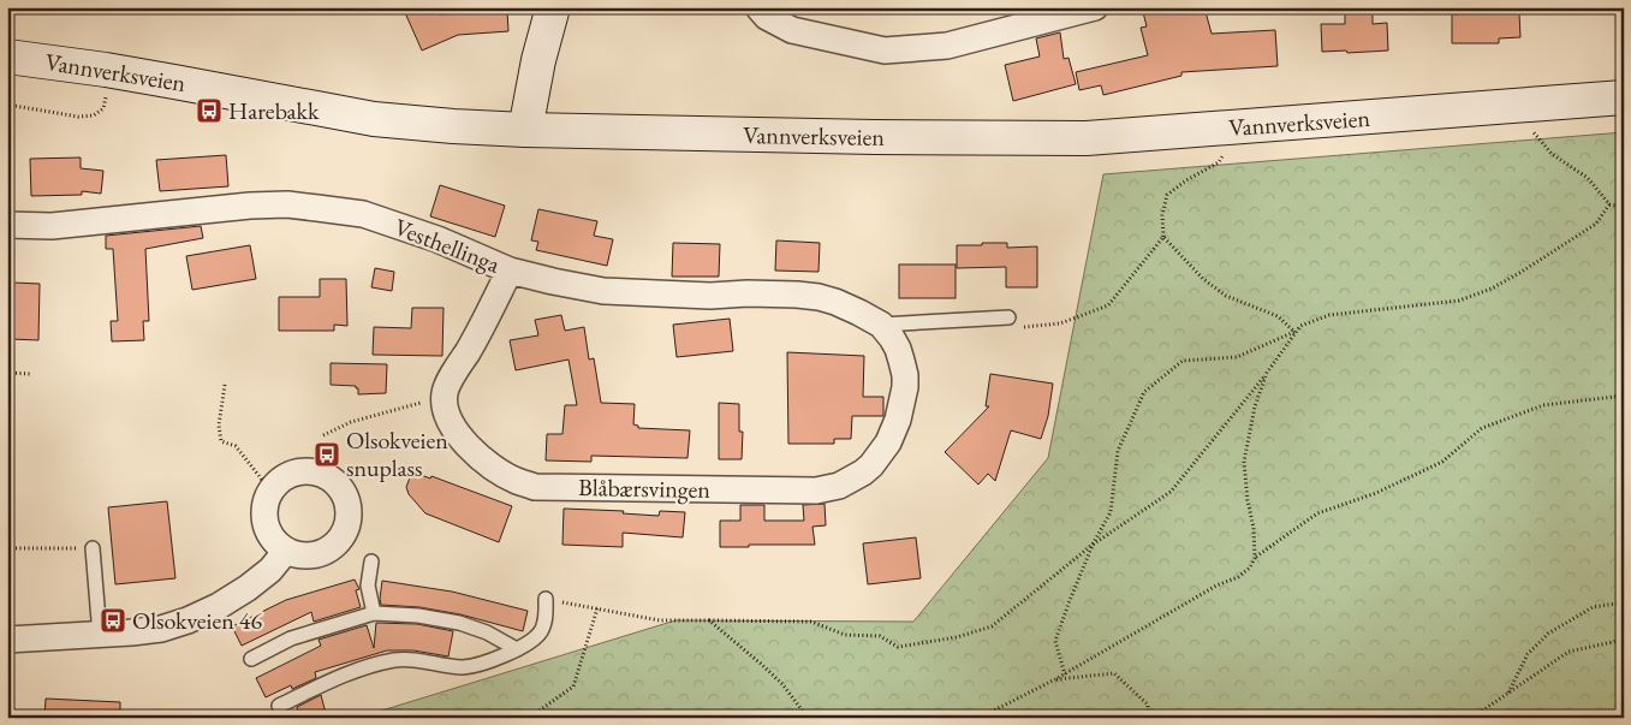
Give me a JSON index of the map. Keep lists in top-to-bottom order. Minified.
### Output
{"streets":{"main road":["Vannverksveien"],"street":["Vesthellinga","Blåbærsvingen"]},"crossings":[["Vesthellinga","Blåbærsvingen"]],"places":{"bus stop":["Harebakk","Olsokveien snuplass","Olsokveien 46"]}}
